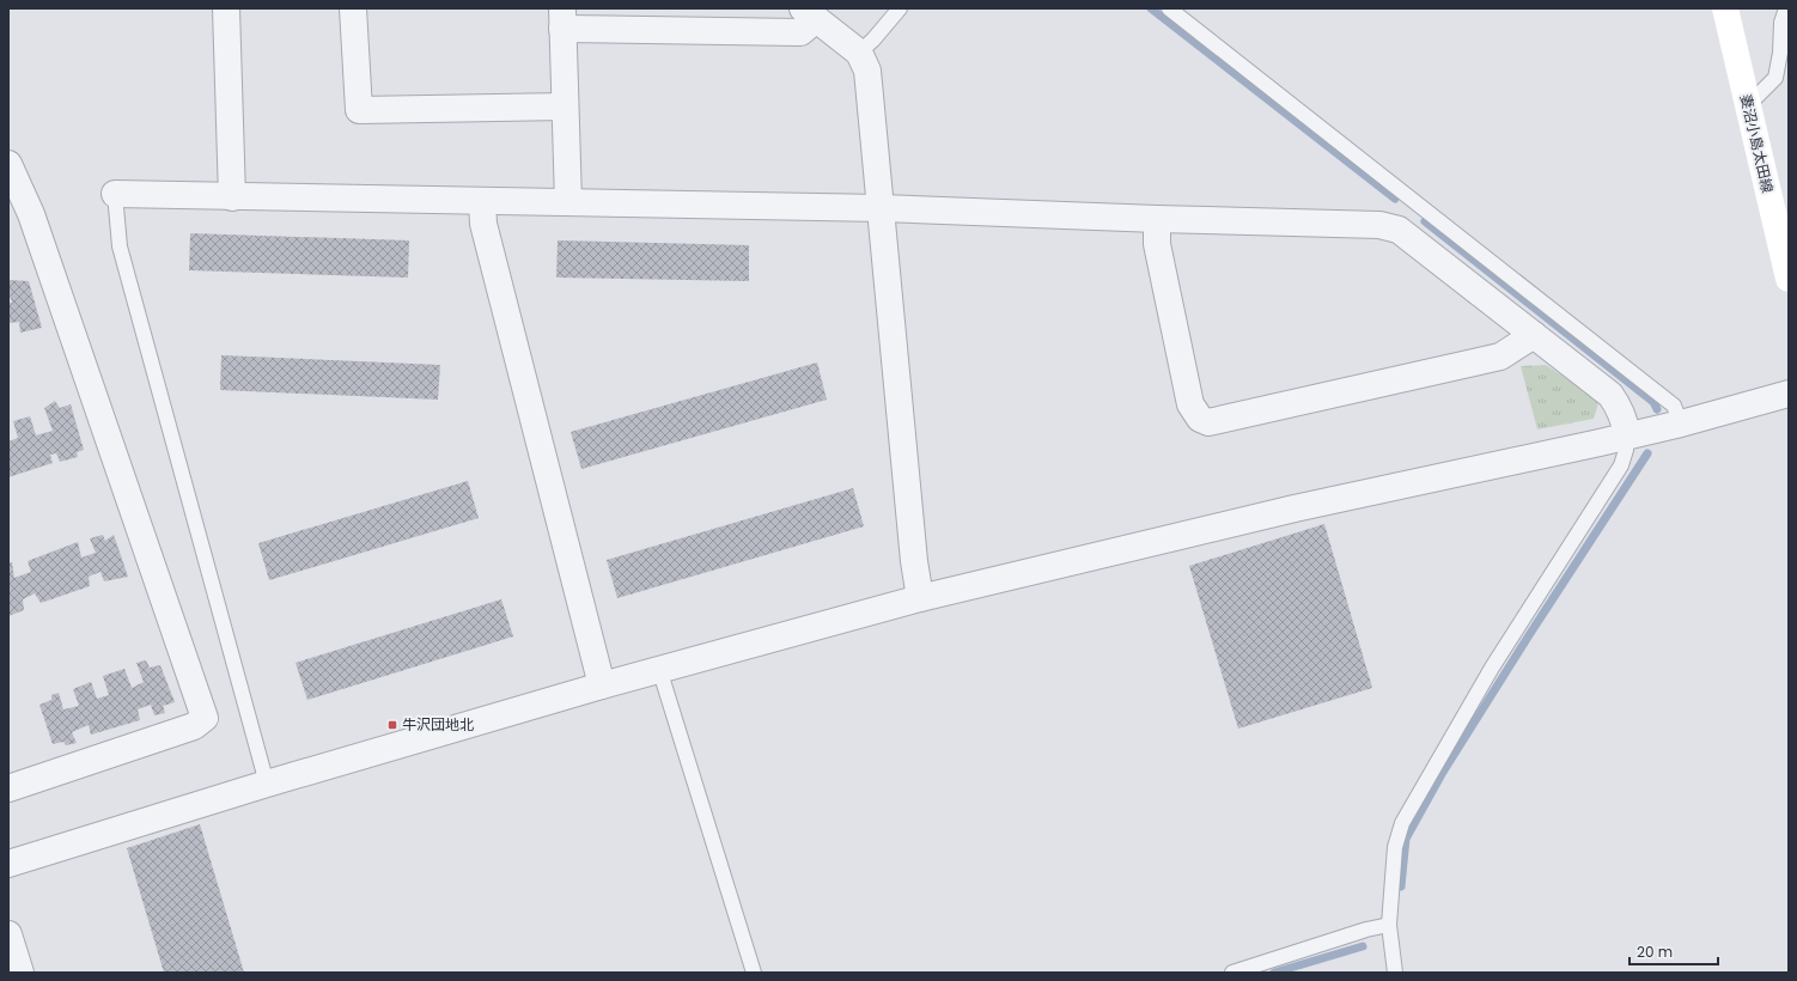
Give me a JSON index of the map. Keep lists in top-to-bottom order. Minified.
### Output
{"streets":{"main road":["妻沼小島太田線"]},"places":{"transit":["牛沢団地北"]},"scale_bar":"20 m"}
